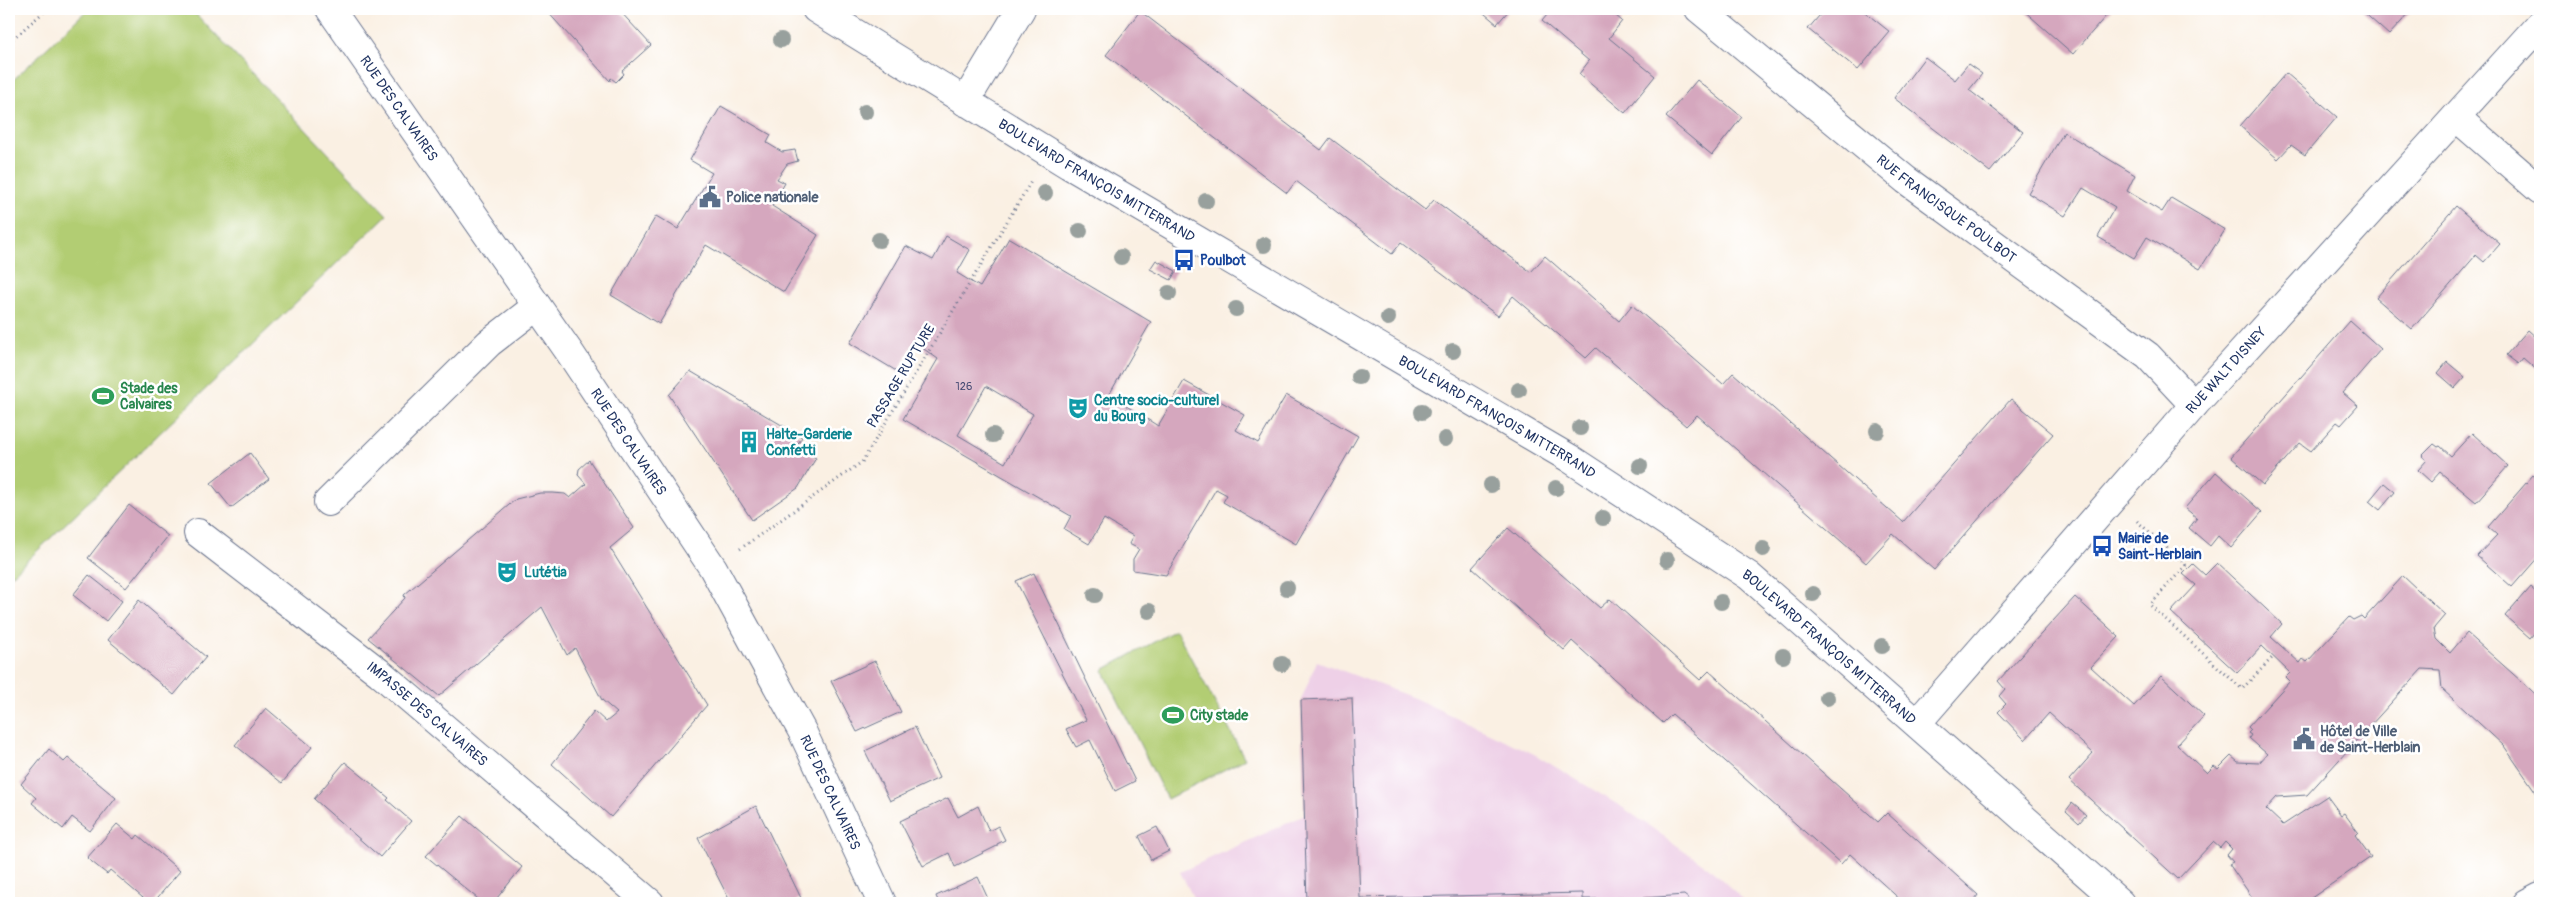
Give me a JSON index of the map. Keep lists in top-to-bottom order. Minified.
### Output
{"streets":{"street":["RUE DES CALVAIRES","BOULEVARD FRANÇOIS MITTERRAND","RUE FRANCISQUE POULBOT","RUE WALT DISNEY","IMPASSE DES CALVAIRES"],"path":["PASSAGE RUPTURE"]},"crossings":[["RUE DES CALVAIRES","PASSAGE RUPTURE"],["BOULEVARD FRANÇOIS MITTERRAND","RUE WALT DISNEY"],["BOULEVARD FRANÇOIS MITTERRAND","PASSAGE RUPTURE"],["RUE FRANCISQUE POULBOT","RUE WALT DISNEY"]],"places":{"public building":["Police nationale","Hôtel de Ville de Saint-Herblain"],"bus stop":["Poulbot","Mairie de Saint-Herblain"],"sports":["Stade des Calvaires","City stade"],"theatre":["Centre socio-culturel du Bourg","Lutétia"],"building":["Halte-Garderie Confetti"]},"house_numbers":["126"]}
